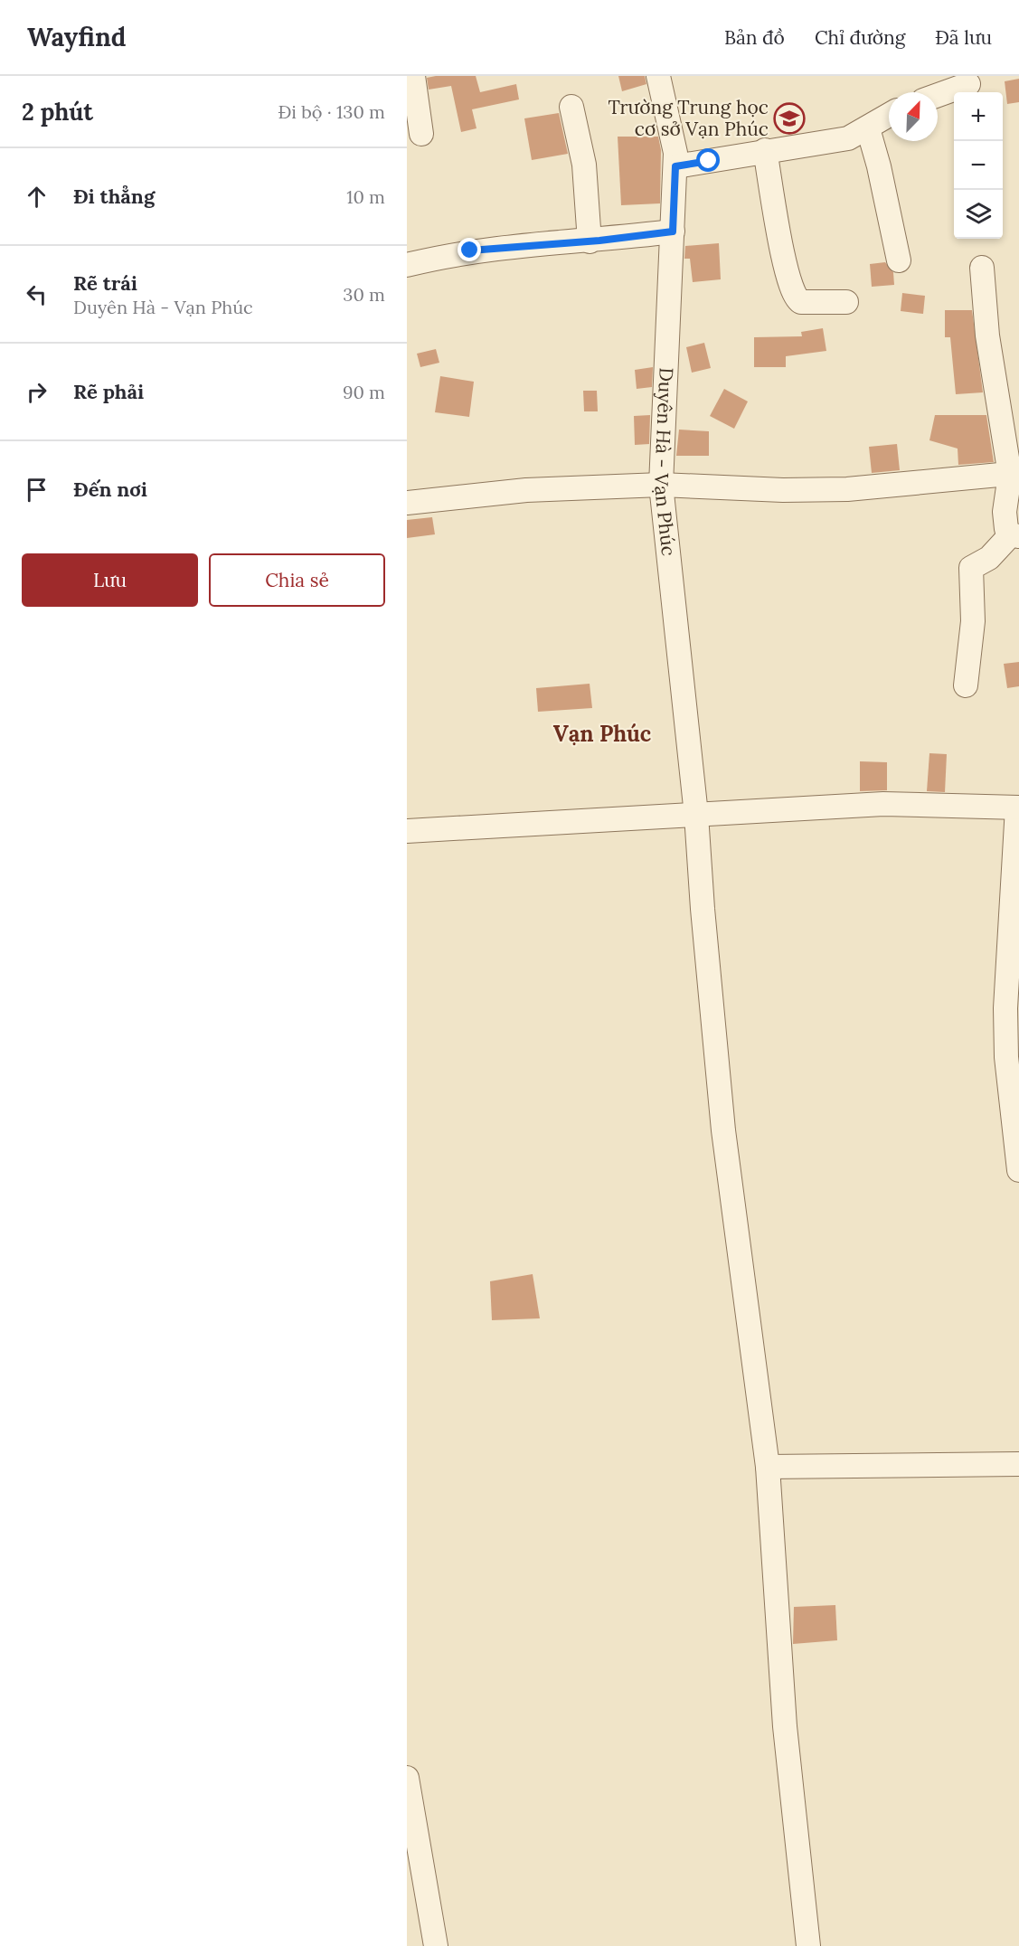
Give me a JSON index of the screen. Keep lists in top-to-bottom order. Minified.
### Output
{"streets":{"street":["Duyên Hà - Vạn Phúc"]},"districts":["Vạn Phúc"],"places":{"school or university":["Trường Trung học cơ sở Vạn Phúc"]},"north":"top right","page":{"header":"Wayfind","nav":["Bản đồ","Chỉ đường","Đã lưu"],"heading":["2 phút","Đi bộ · 130 m"],"map_buttons":["+","−"],"list":[["Đi thẳng","10 m"],["Rẽ trái","Duyên Hà - Vạn Phúc","30 m"],["Rẽ phải","90 m"],"Đến nơi"],"buttons":["Lưu","Chia sẻ"]}}
